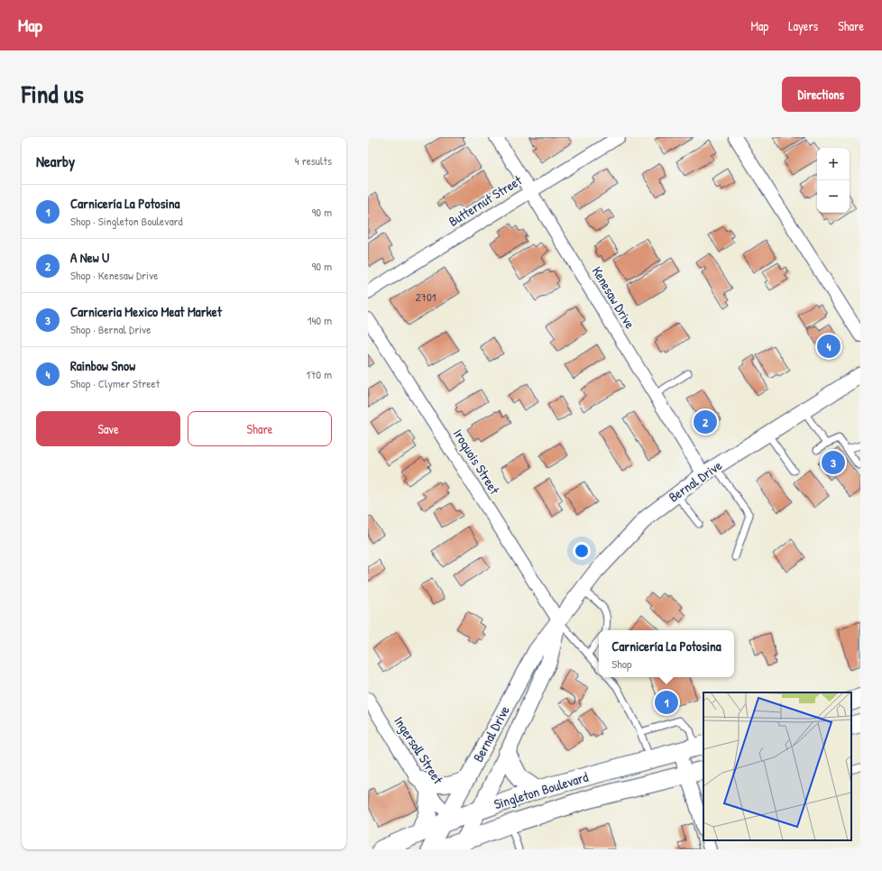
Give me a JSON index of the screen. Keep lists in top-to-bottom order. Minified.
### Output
{"streets":{"main road":["Singleton Boulevard"],"street":["Butternut Street","Kenesaw Drive","Iroquois Street","Bernal Drive","Ingersoll Street"]},"crossings":[["Butternut Street","Kenesaw Drive"],["Kenesaw Drive","Bernal Drive"],["Iroquois Street","Bernal Drive"],["Bernal Drive","Ingersoll Street"],["Bernal Drive","Singleton Boulevard"],["Ingersoll Street","Singleton Boulevard"]],"house_numbers":["2701"],"page":{"header":"Map","nav":["Map","Layers","Share"],"title":"Find us","buttons":["Directions",["Save","Share"]],"heading":["Nearby","4 results"],"map_buttons":["+","−"],"list":[{"mark":"1","name":"Carnicería La Potosina","note":"Shop · Singleton Boulevard","value":"90 m"},{"mark":"2","name":"A New U","note":"Shop · Kenesaw Drive","value":"90 m"},{"mark":"3","name":"Carniceria Mexico Meat Market","note":"Shop · Bernal Drive","value":"140 m"},{"mark":"4","name":"Rainbow Snow","note":"Shop · Clymer Street","value":"170 m"}],"pins":["4","2","3","1"],"popup":["Carnicería La Potosina","Shop"]}}
